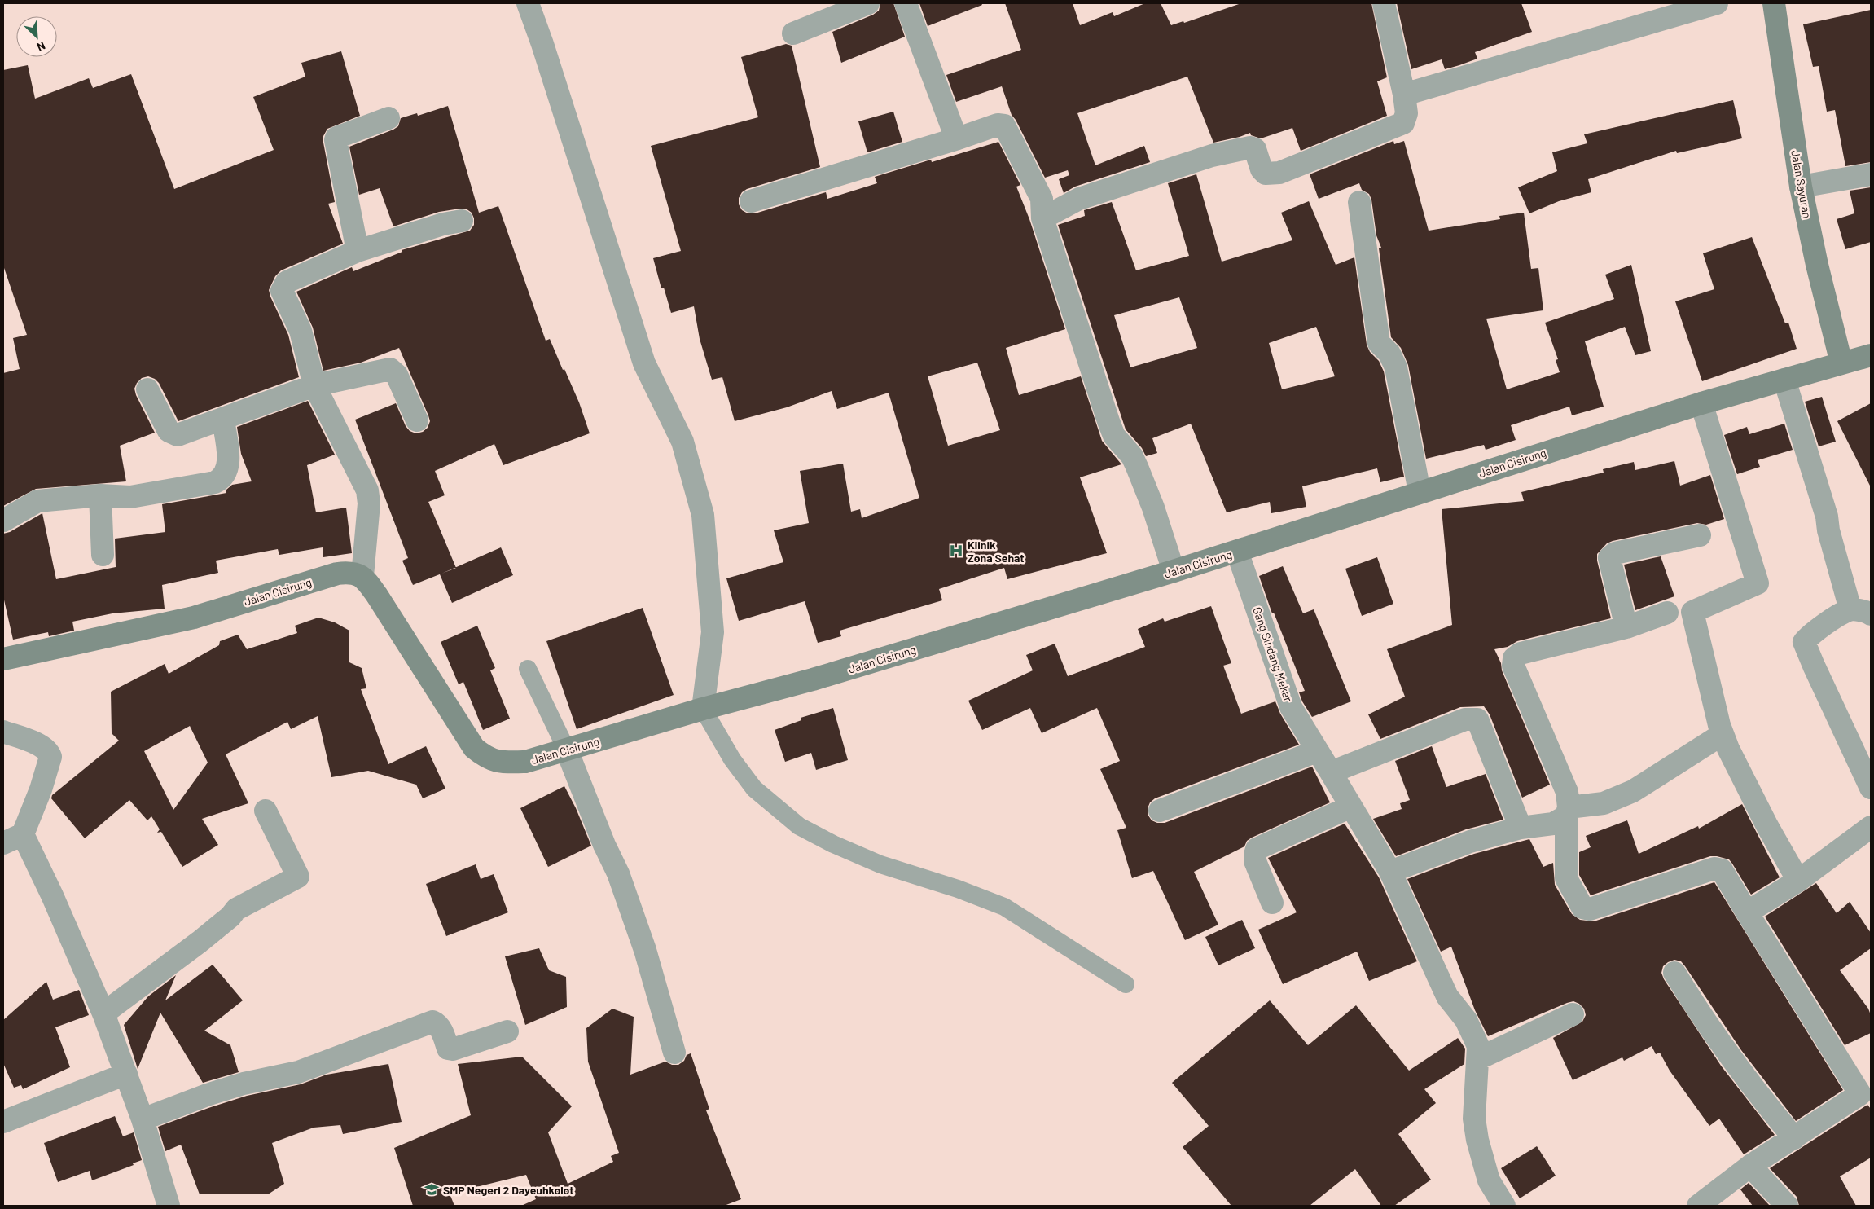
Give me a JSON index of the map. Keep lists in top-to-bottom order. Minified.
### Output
{"streets":{"main road":["Jalan Sayuran","Jalan Cisirung"],"street":["Gang Sindang Mekar"]},"crossings":[["Jalan Sayuran","Jalan Cisirung"],["Jalan Cisirung","Gang Sindang Mekar"]],"places":{"hospital":["Klinik Zona Sehat"],"school or university":["SMP Negeri 2 Dayeuhkolot"]},"north":"bottom right"}
